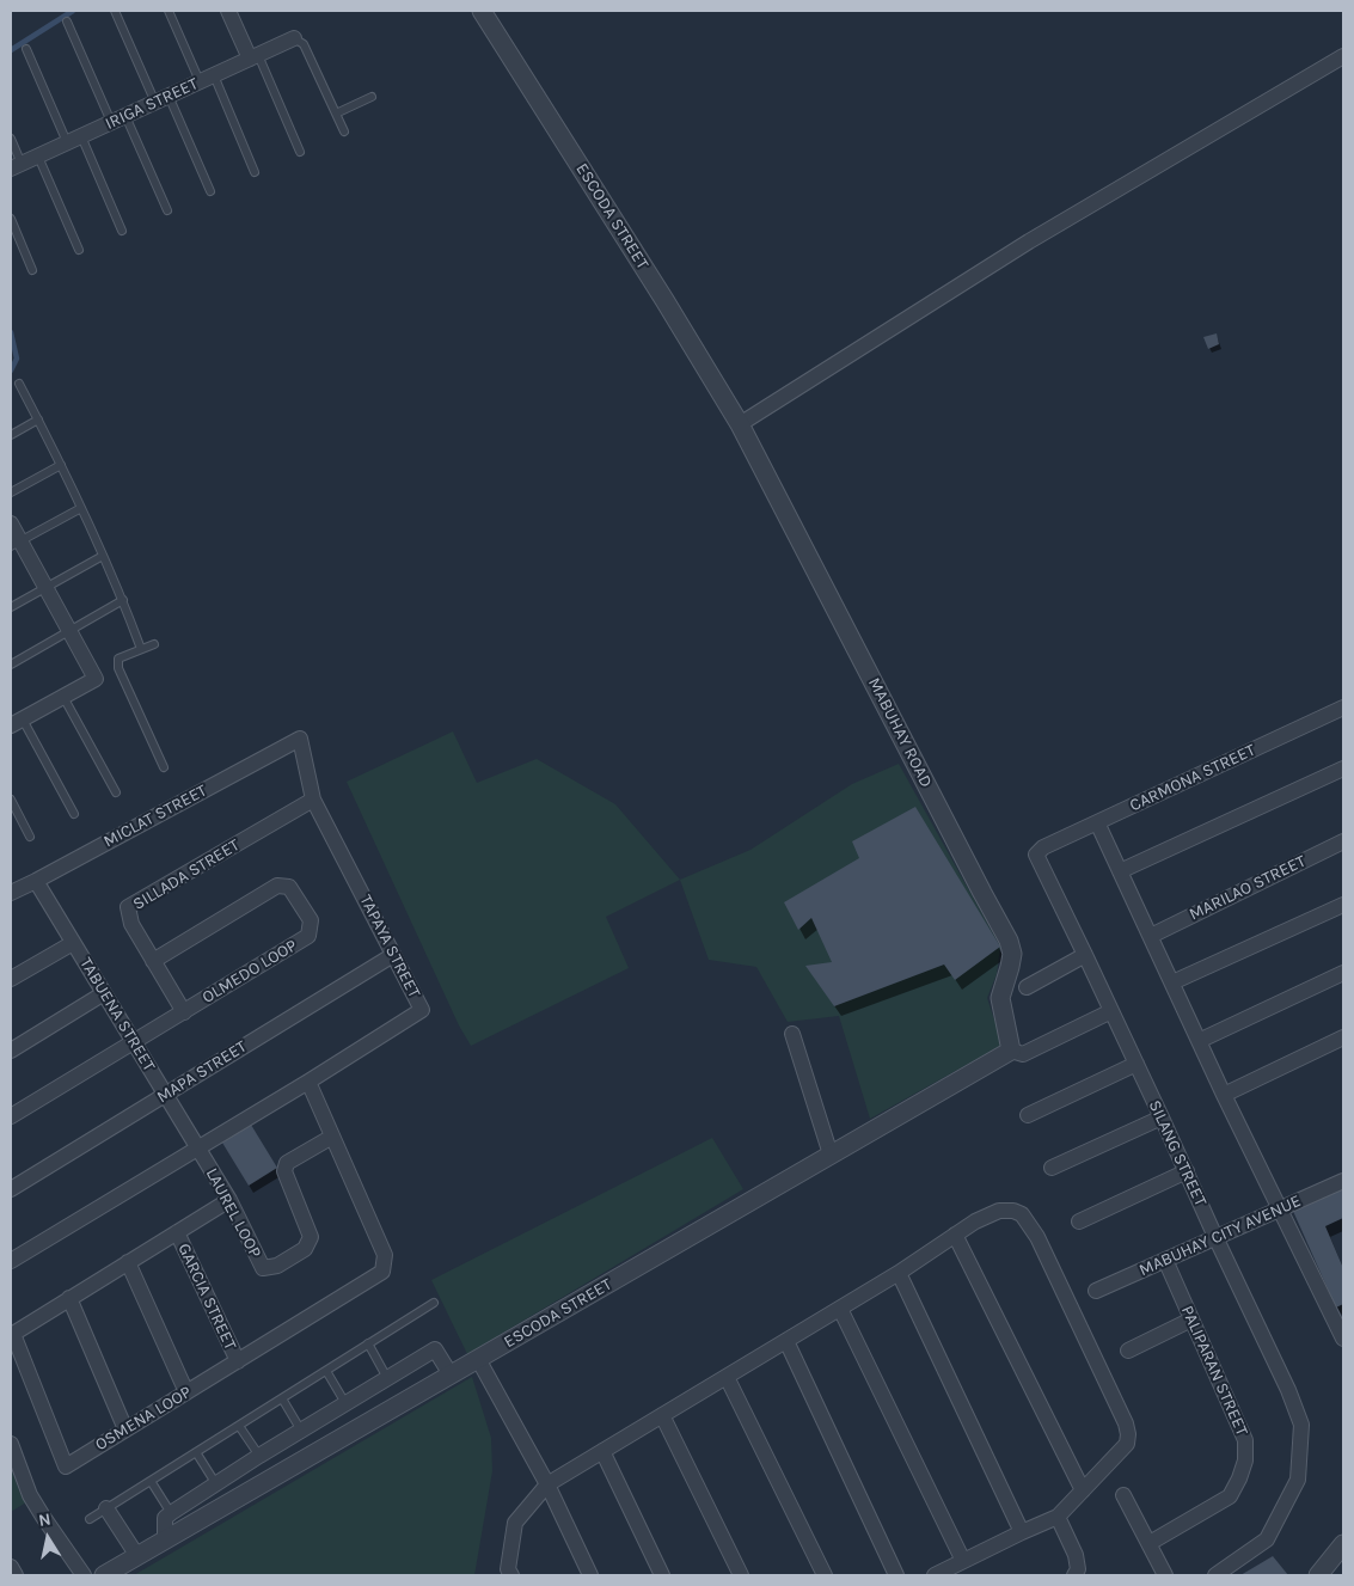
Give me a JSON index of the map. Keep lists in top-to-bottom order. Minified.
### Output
{"streets":{"street":["IRIGA STREET","ESCODA STREET","MABUHAY ROAD","CARMONA STREET","MICLAT STREET","SILLADA STREET","MARILAO STREET","TAPAYA STREET","OLMEDO LOOP","TABUENA STREET","MAPA STREET","SILANG STREET","LAUREL LOOP","MABUHAY CITY AVENUE","GARCIA STREET","PALIPARAN STREET","OSMENA LOOP"]},"crossings":[["ESCODA STREET","MABUHAY ROAD"],["CARMONA STREET","SILANG STREET"],["MICLAT STREET","TAPAYA STREET"],["MICLAT STREET","TABUENA STREET"],["SILLADA STREET","TAPAYA STREET"],["SILLADA STREET","OLMEDO LOOP"],["TAPAYA STREET","TABUENA STREET"],["TAPAYA STREET","MAPA STREET"],["TAPAYA STREET","LAUREL LOOP"],["TAPAYA STREET","OSMENA LOOP"],["OLMEDO LOOP","TABUENA STREET"],["TABUENA STREET","MAPA STREET"],["TABUENA STREET","LAUREL LOOP"],["SILANG STREET","MABUHAY CITY AVENUE"],["LAUREL LOOP","OSMENA LOOP"],["MABUHAY CITY AVENUE","PALIPARAN STREET"],["GARCIA STREET","OSMENA LOOP"]],"north":"top"}
